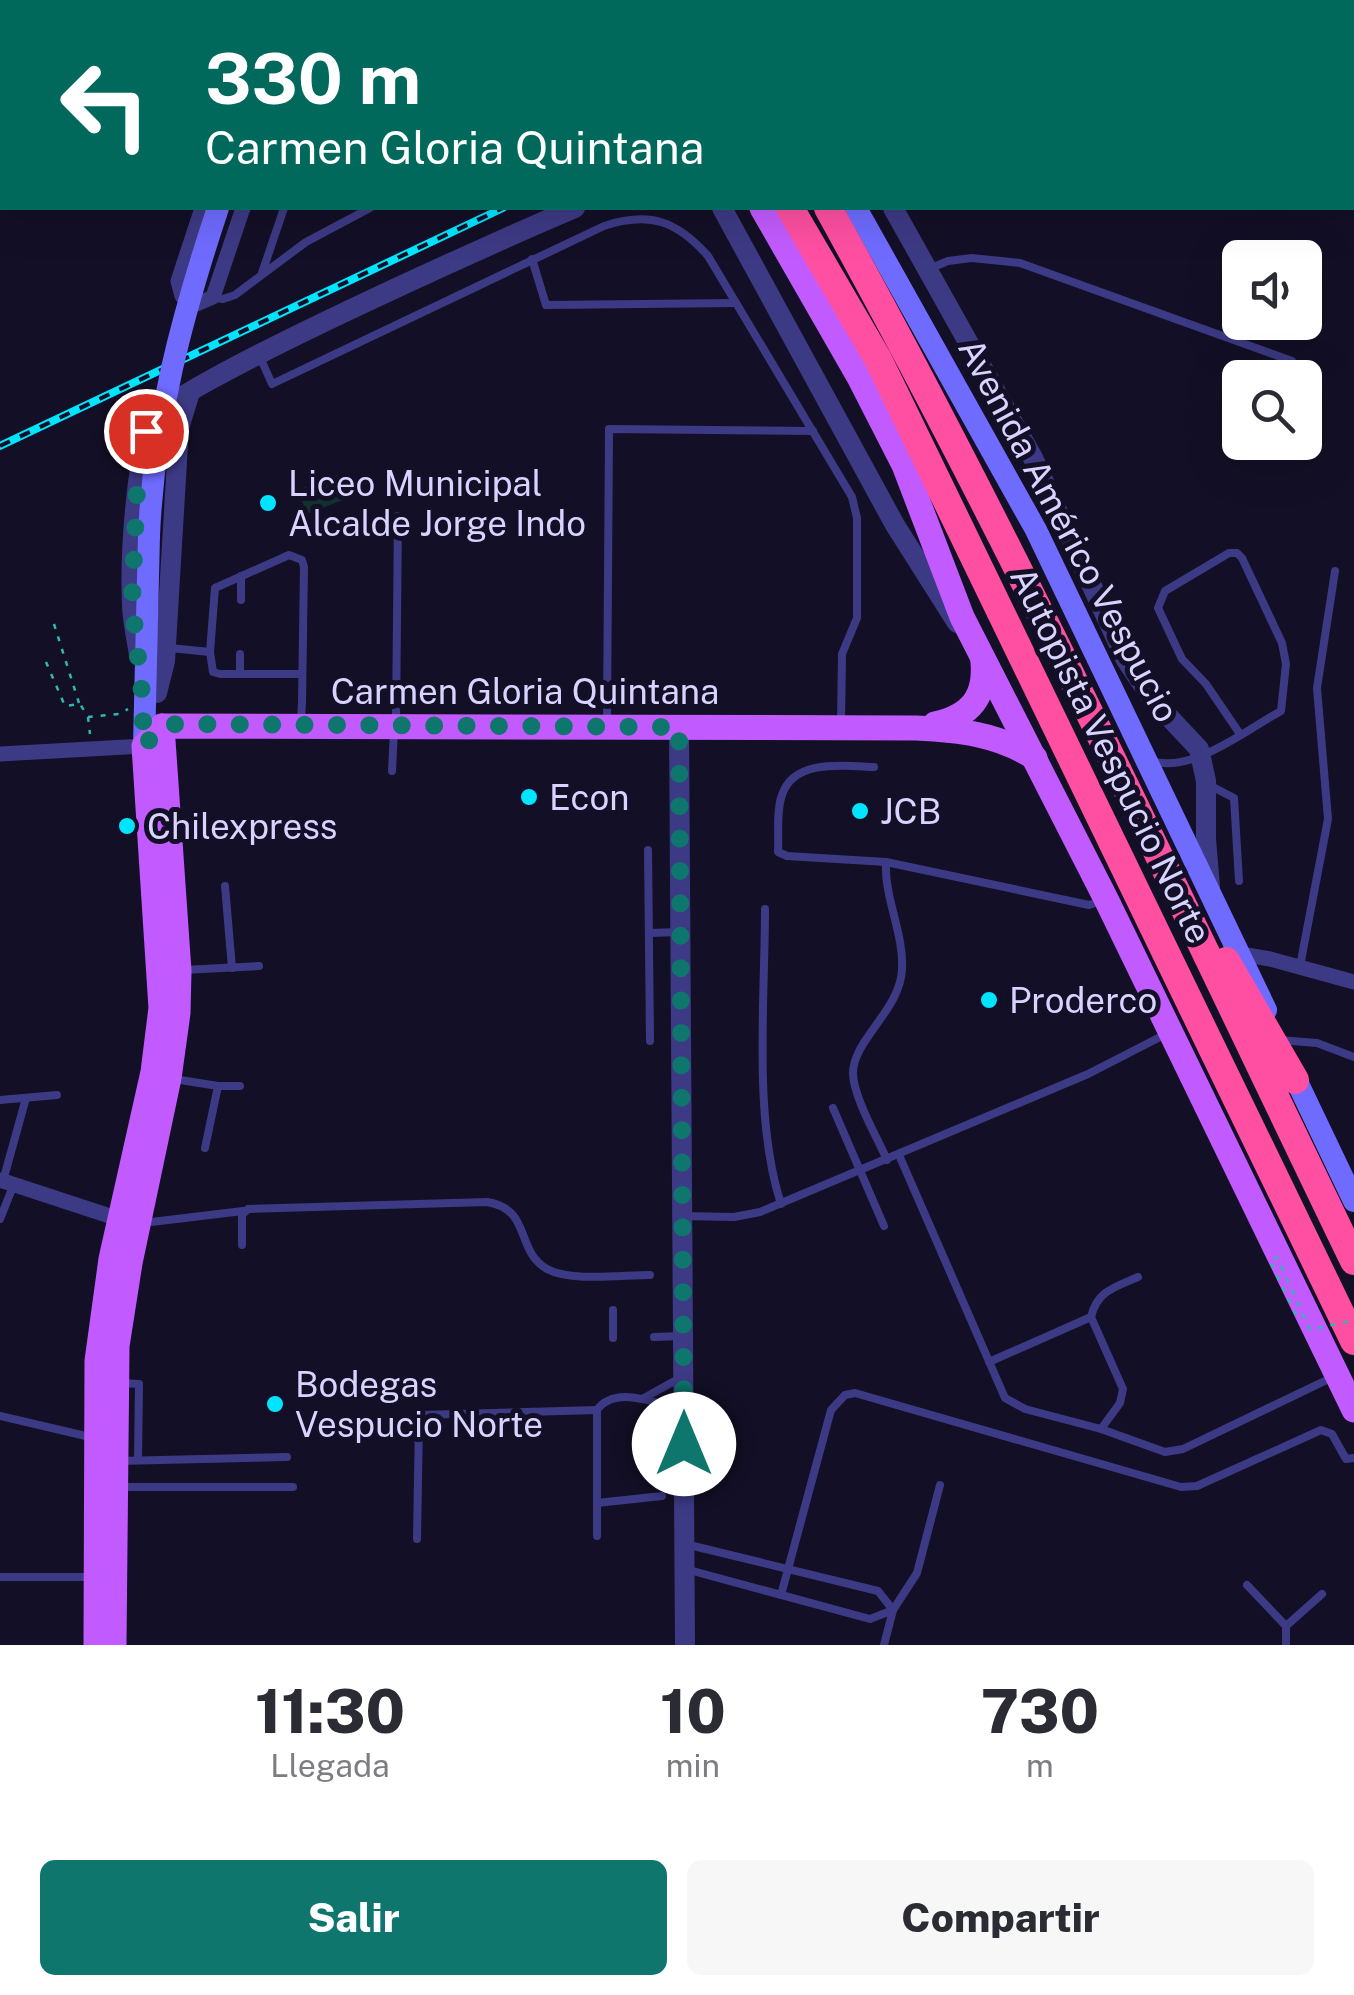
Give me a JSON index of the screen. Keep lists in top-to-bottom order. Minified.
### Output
{"streets":{"highway":["Autopista Vespucio Norte"],"main road":["Avenida Américo Vespucio","Carmen Gloria Quintana"]},"crossings":[["Avenida Américo Vespucio","Autopista Vespucio Norte"]],"places":["Liceo Municipal Alcalde Jorge Indo","Econ","JCB","Chilexpress","Proderco","Bodegas Vespucio Norte"],"page":{"turn":["330 m","Carmen Gloria Quintana"],"eta":["11:30","Llegada","10","min","730","m"],"buttons":["Salir","Compartir"]}}
